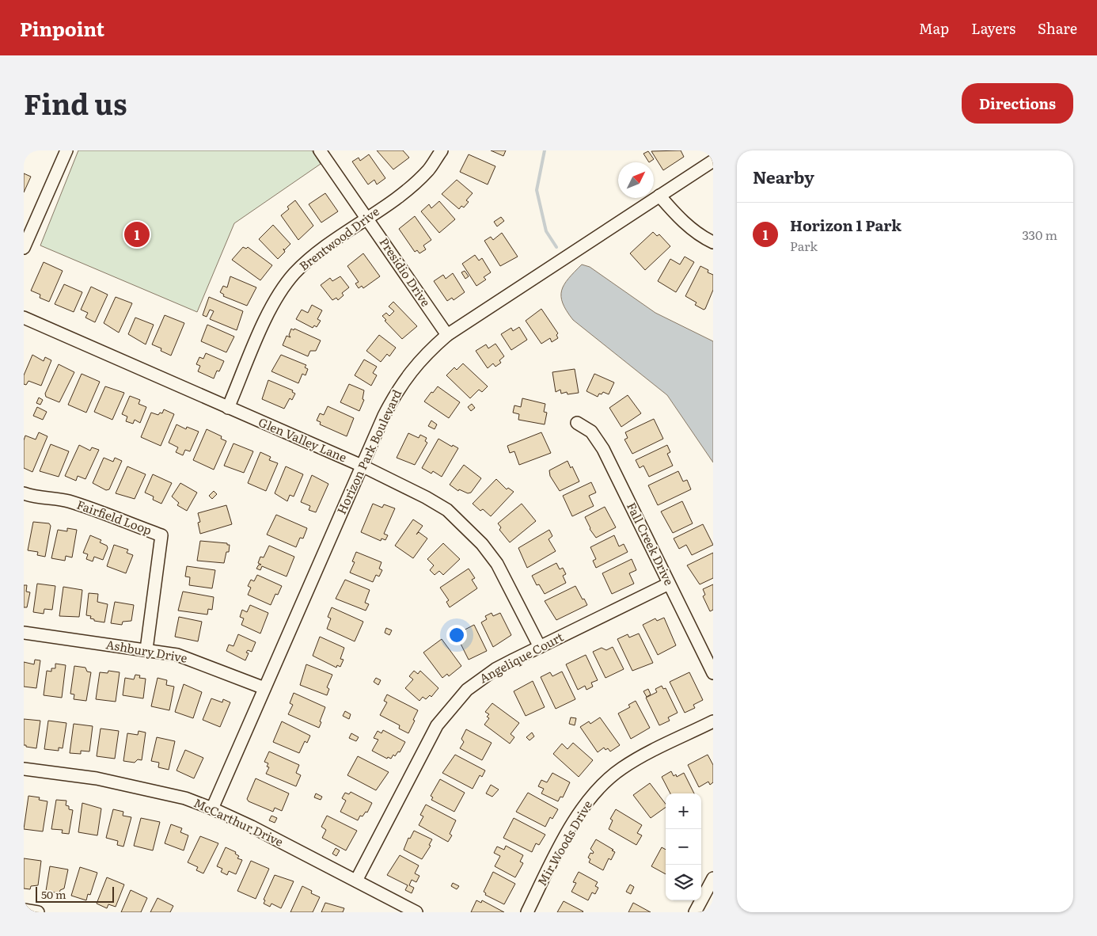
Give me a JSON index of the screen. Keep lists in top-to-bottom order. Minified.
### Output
{"streets":{"street":["Brentwood Drive","Presidio Drive","Glen Valley Lane","Horizon Park Boulevard","Fairfield Loop","Fall Creek Drive","Ashbury Drive","Angelique Court","McCarthur Drive","Mir Woods Drive"]},"crossings":[["Brentwood Drive","Presidio Drive"],["Brentwood Drive","Glen Valley Lane"],["Presidio Drive","Horizon Park Boulevard"],["Glen Valley Lane","Horizon Park Boulevard"],["Glen Valley Lane","Angelique Court"],["Horizon Park Boulevard","Ashbury Drive"],["Horizon Park Boulevard","McCarthur Drive"],["Fairfield Loop","Ashbury Drive"],["Fall Creek Drive","Angelique Court"],["Angelique Court","McCarthur Drive"]],"scale_bar":"50 m","north":"top right","page":{"header":"Pinpoint","nav":["Map","Layers","Share"],"title":"Find us","buttons":"Directions","heading":"Nearby","list":[{"mark":"1","name":"Horizon 1 Park","note":"Park","value":"330 m"}],"pins":"1","map_buttons":["+","−"],"scale":"50 m"}}
